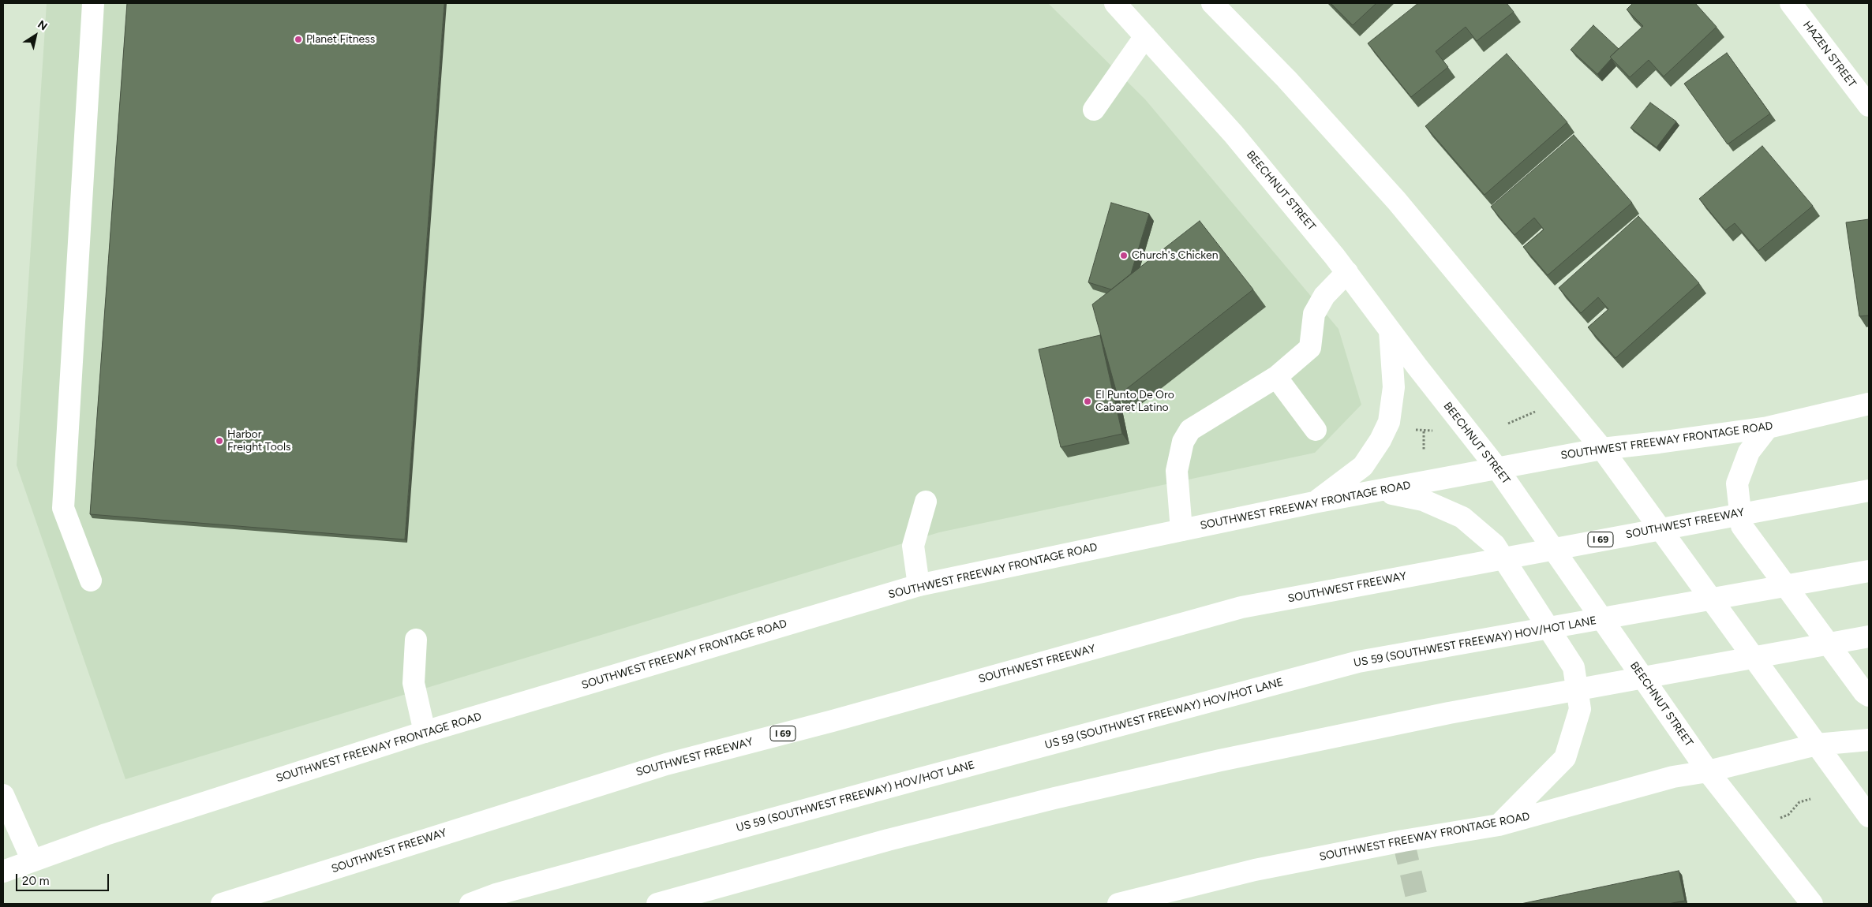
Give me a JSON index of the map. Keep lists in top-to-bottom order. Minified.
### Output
{"streets":{"main road":["HAZEN STREET","BEECHNUT STREET","SOUTHWEST FREEWAY FRONTAGE ROAD","SOUTHWEST FREEWAY","I 69","US 59 (SOUTHWEST FREEWAY) HOV/HOT LANE"]},"crossings":[["BEECHNUT STREET","SOUTHWEST FREEWAY FRONTAGE ROAD"]],"places":["Planet Fitness","Church's Chicken","El Punto De Oro Cabaret Latino","Harbor Freight Tools"],"scale_bar":"20 m","north":"top right"}
